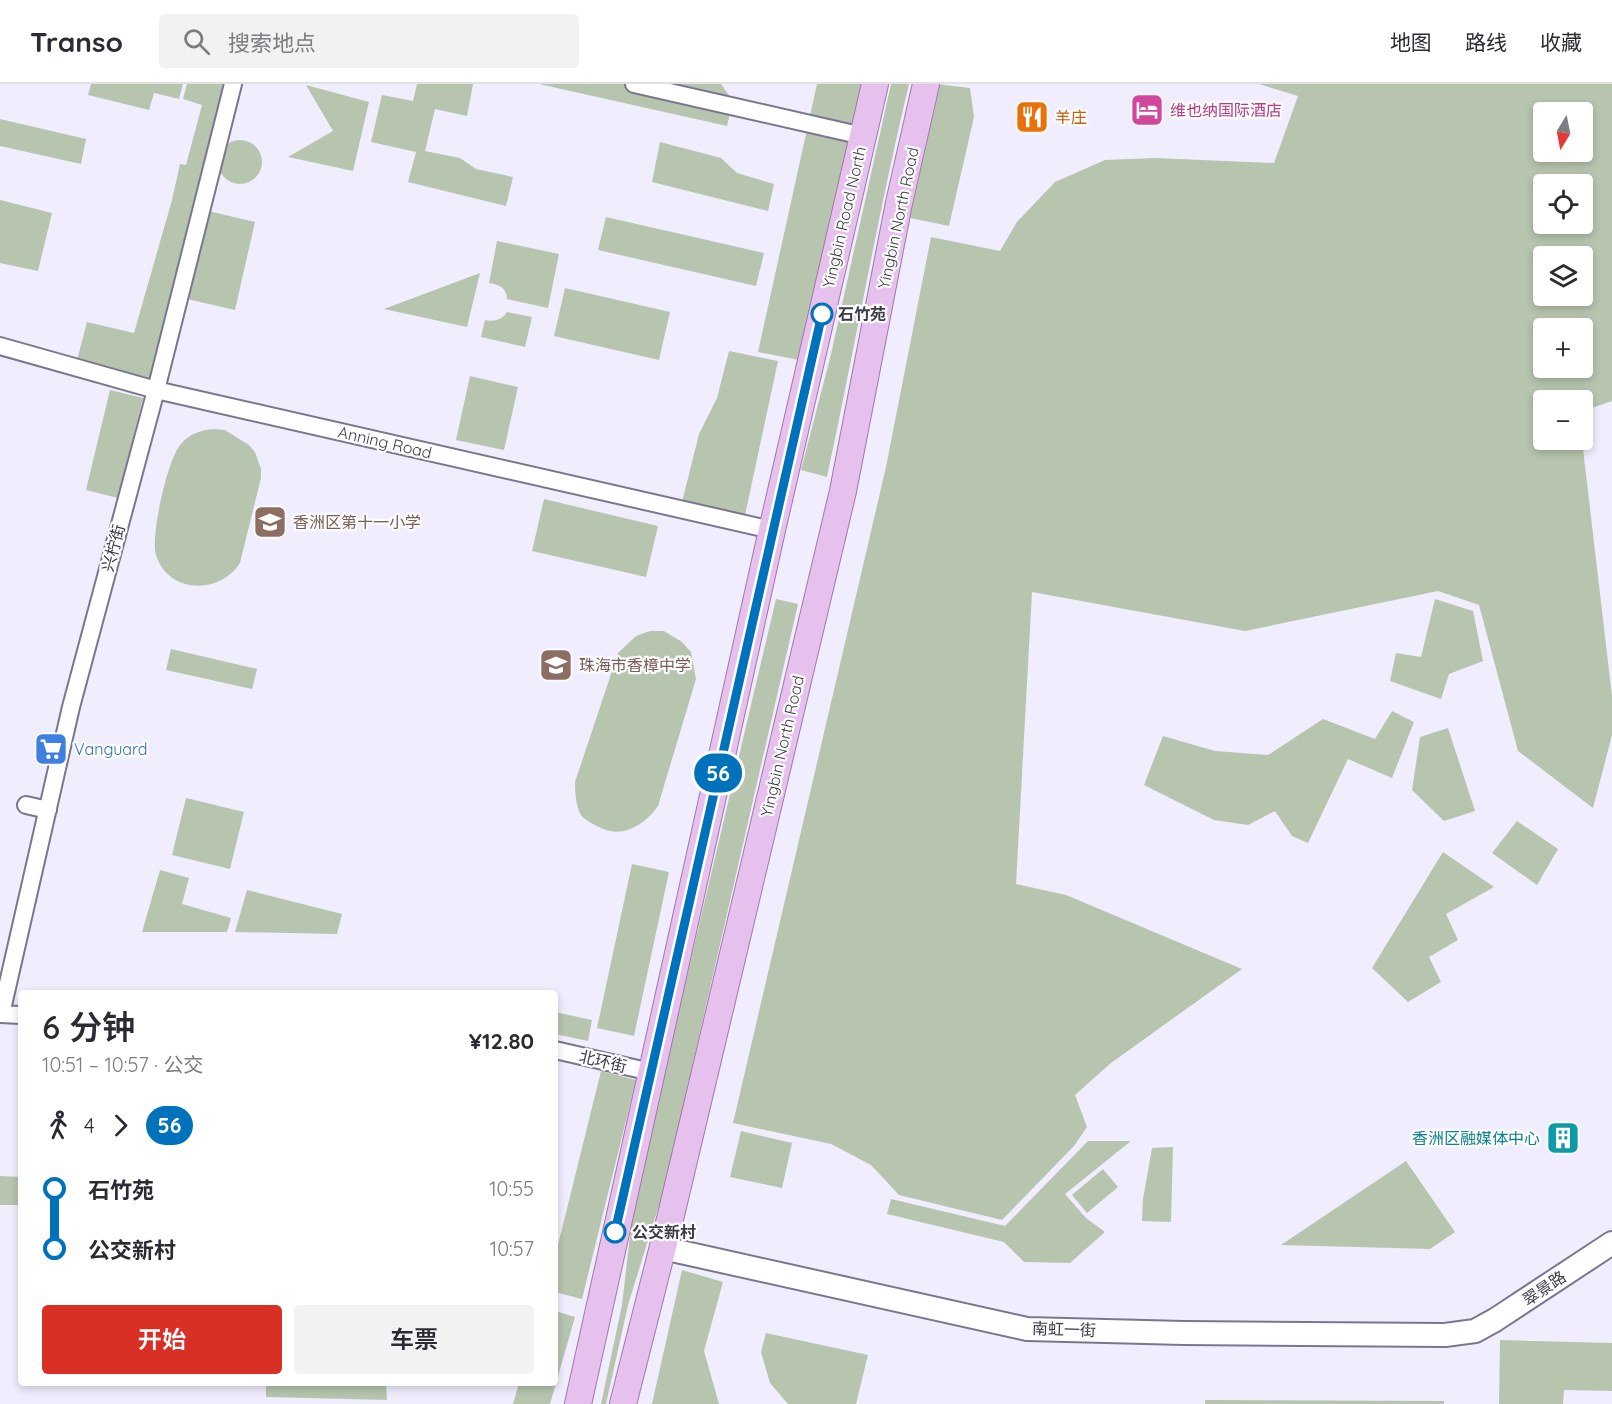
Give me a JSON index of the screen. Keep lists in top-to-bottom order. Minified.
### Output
{"streets":{"main road":["Yingbin Road North","Yingbin North Road","翠景路","南虹一街"],"street":["Anning Road","兴柠街","北环街"]},"crossings":[["Yingbin Road North","Anning Road"],["Yingbin Road North","北环街"],["Yingbin North Road","南虹一街"],["Anning Road","兴柠街"],["翠景路","南虹一街"]],"places":{"hotel":["维也纳国际酒店"],"restaurant":["羊庄"],"other":["石竹苑","公交新村"],"school or university":["香洲区第十一小学","珠海市香樟中学"],"supermarket":["Vanguard"],"building":["香洲区融媒体中心"]},"lines":["bus line 56"],"north":"bottom","page":{"header":"Transo","search":"搜索地点","nav":["地图","路线","收藏"],"on_map":"56","map_buttons":["+","−"],"heading":["6 分钟","10:51 – 10:57 · 公交","¥12.80"],"legs":["4","56"],"list":[{"name":"石竹苑","value":"10:55"},{"name":"公交新村","value":"10:57"}],"buttons":["开始","车票"]}}
